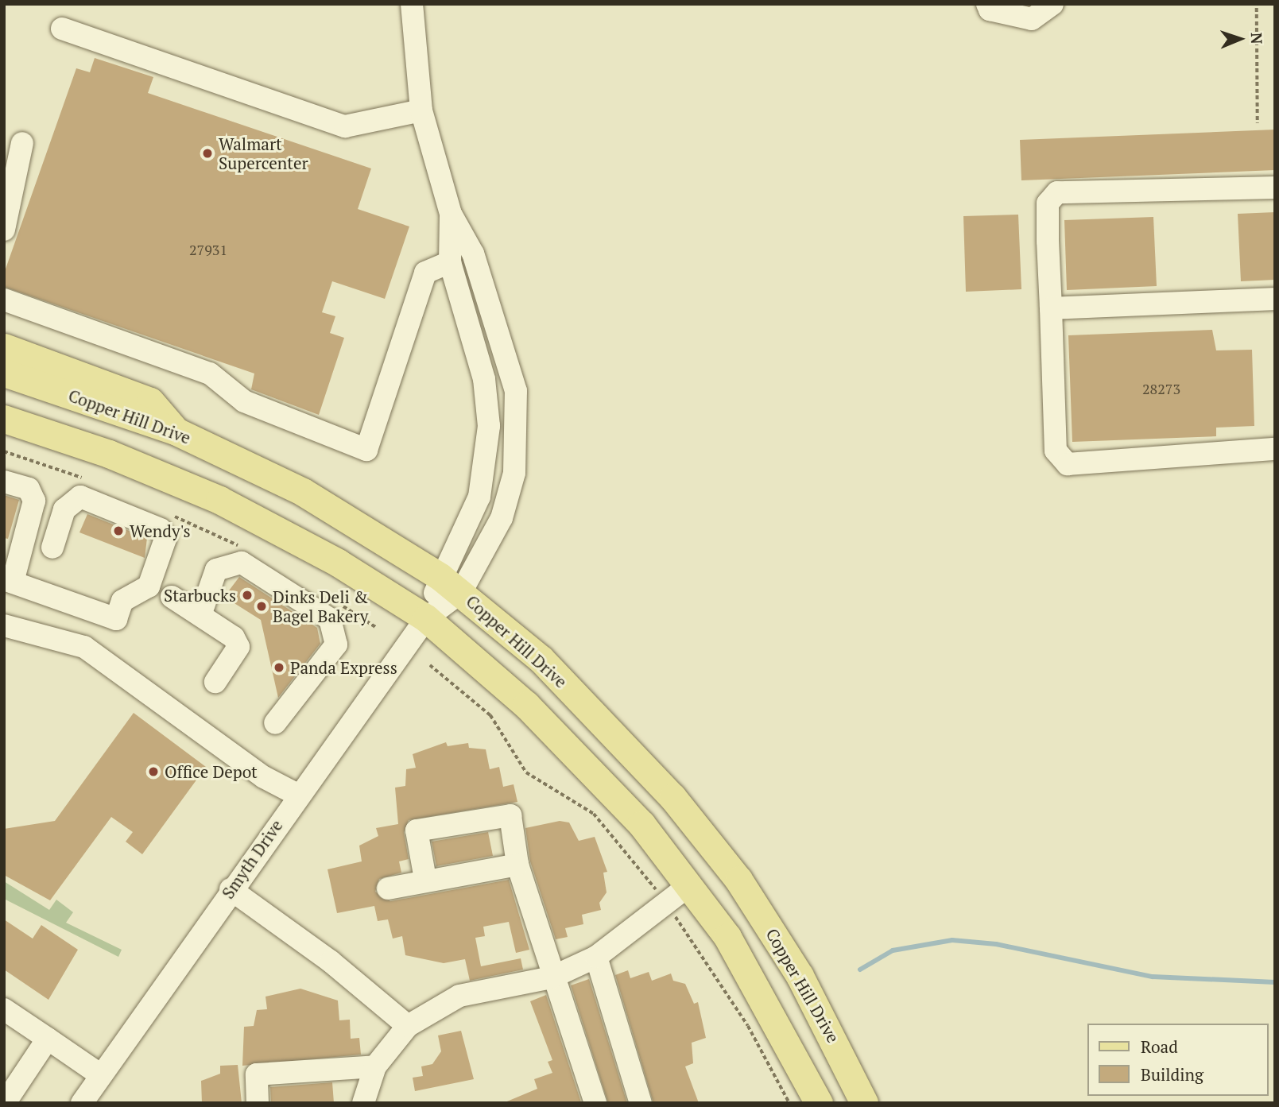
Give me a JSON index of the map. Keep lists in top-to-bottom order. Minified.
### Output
{"streets":{"main road":["Copper Hill Drive"],"street":["Smyth Drive"]},"crossings":[["Copper Hill Drive","Smyth Drive"]],"places":["Walmart Supercenter","Wendy's","Starbucks","Dinks Deli & Bagel Bakery","Panda Express","Office Depot"],"house_numbers":["27931","28273"],"legend":["Road","Building"],"north":"right"}
